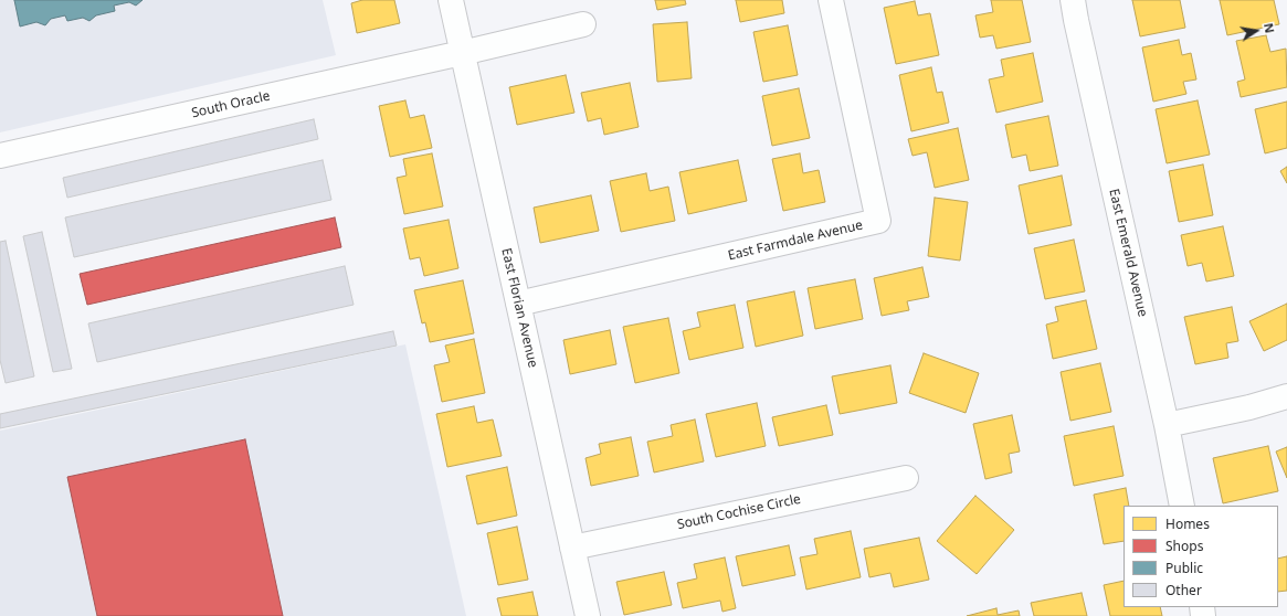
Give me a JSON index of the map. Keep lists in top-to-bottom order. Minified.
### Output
{"streets":{"street":["South Oracle","East Farmdale Avenue","East Emerald Avenue","East Florian Avenue","South Cochise Circle"]},"crossings":[["South Oracle","East Florian Avenue"],["East Farmdale Avenue","East Florian Avenue"],["East Florian Avenue","South Cochise Circle"]],"legend":["Homes","Shops","Public","Other"],"north":"right"}
